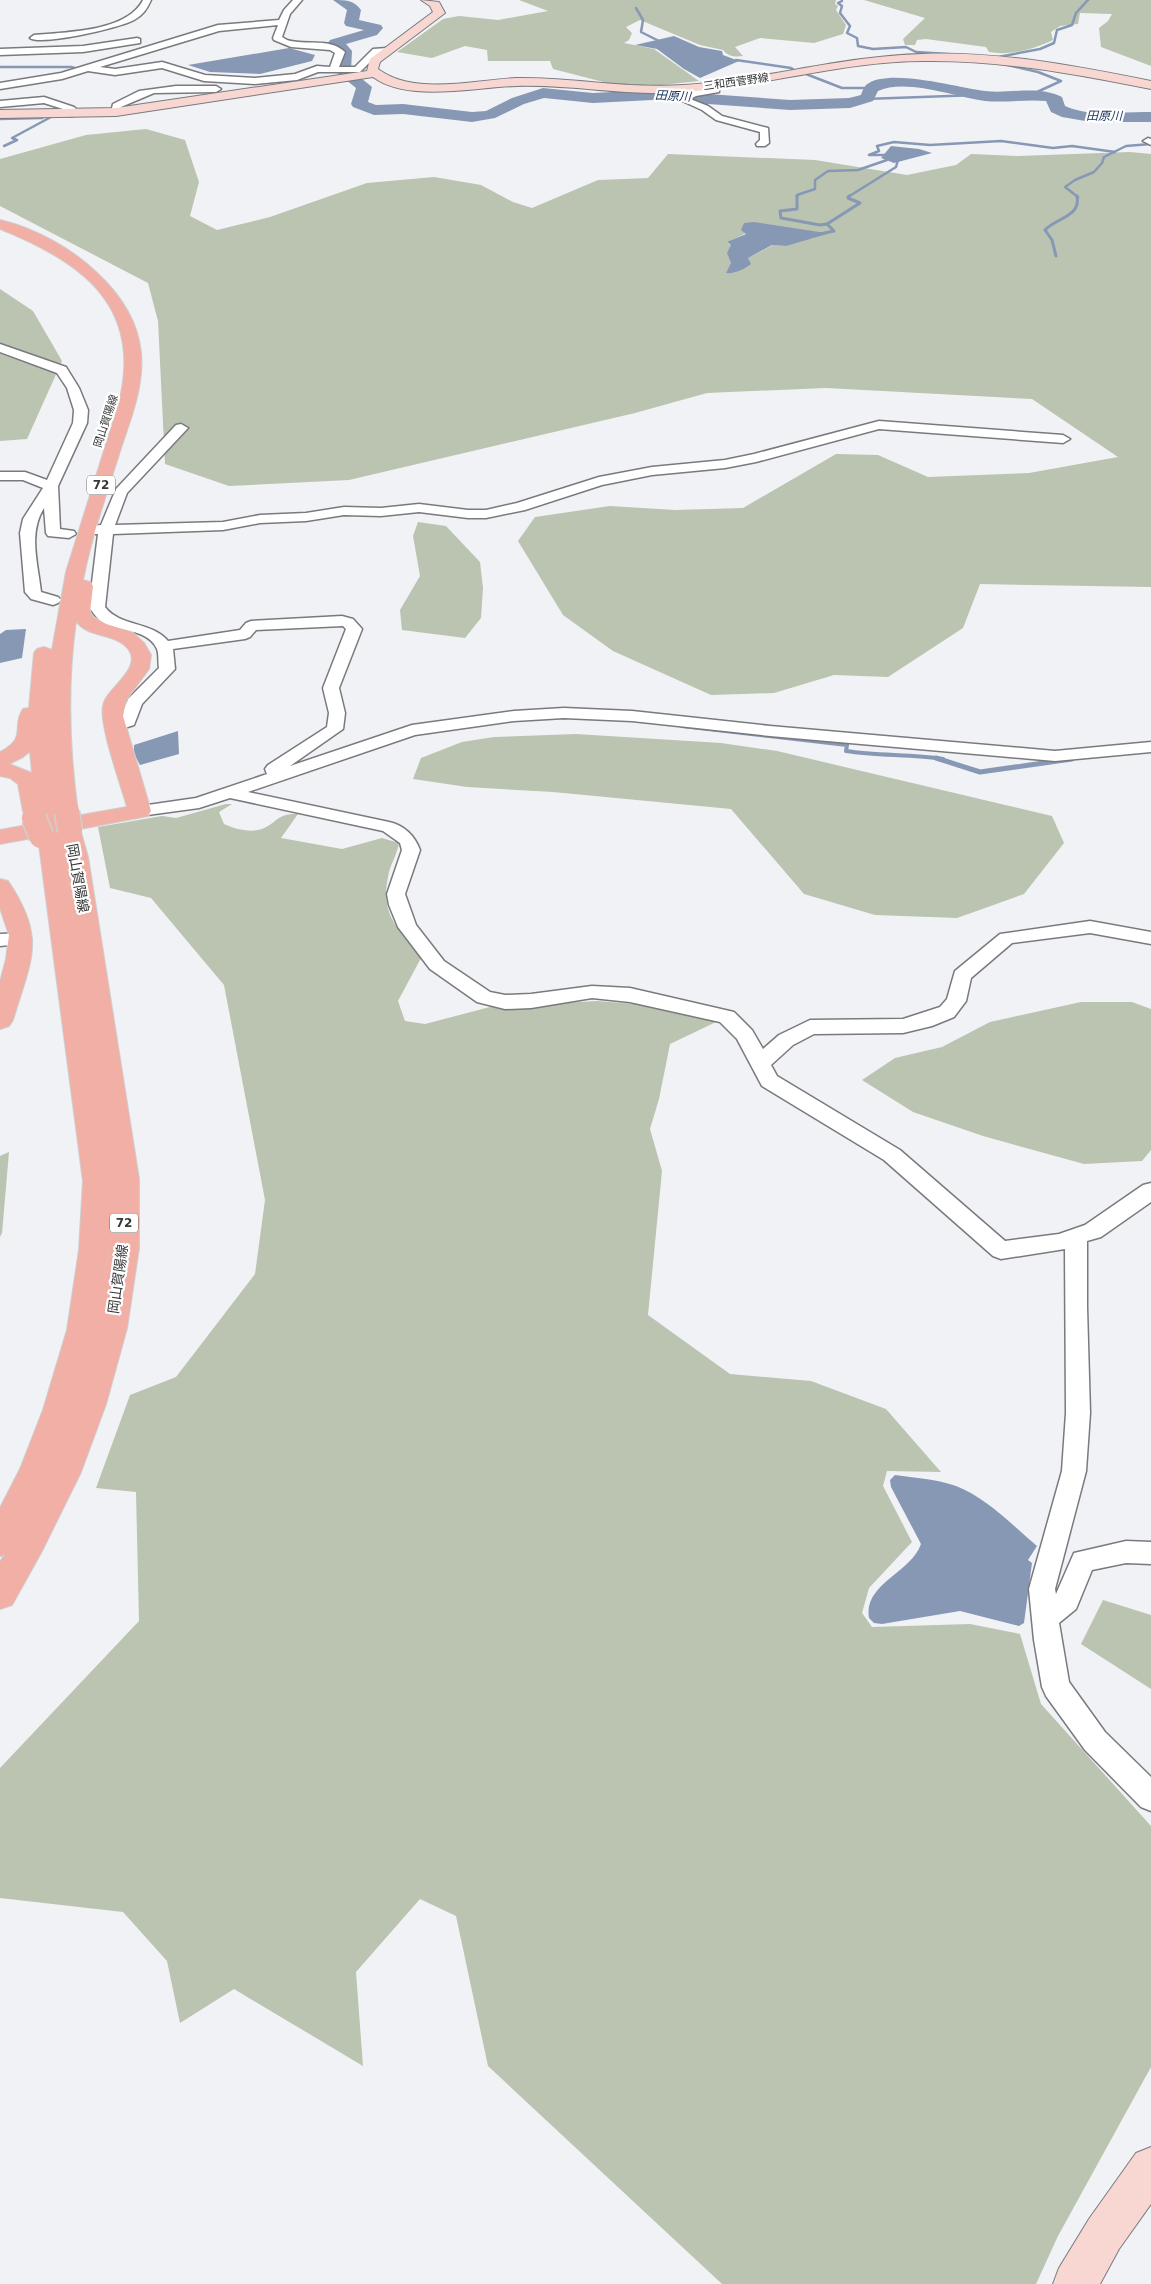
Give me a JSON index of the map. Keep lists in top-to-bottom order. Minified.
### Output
{"streets":{"main road":["三和西菅野線","岡山賀陽線","72"]},"water":["田原川"]}
